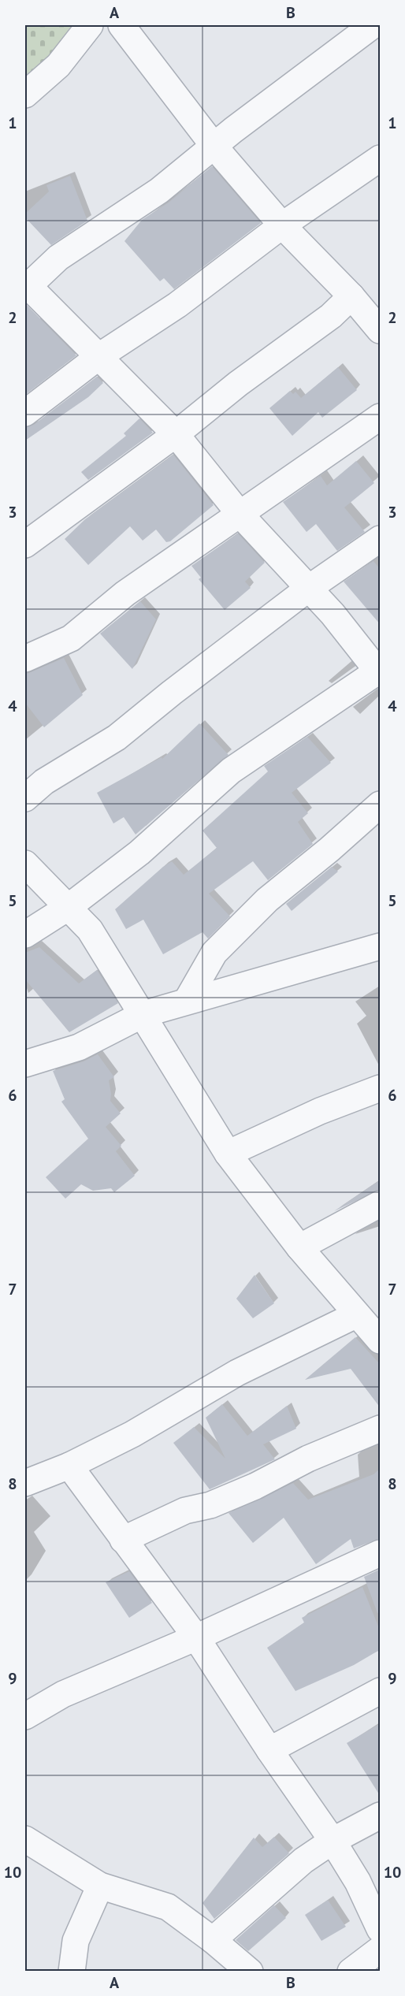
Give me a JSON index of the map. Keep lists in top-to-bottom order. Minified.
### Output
{"grid":{"columns":["A","B"],"rows":["1","2","3","4","5","6","7","8","9","10"]}}
